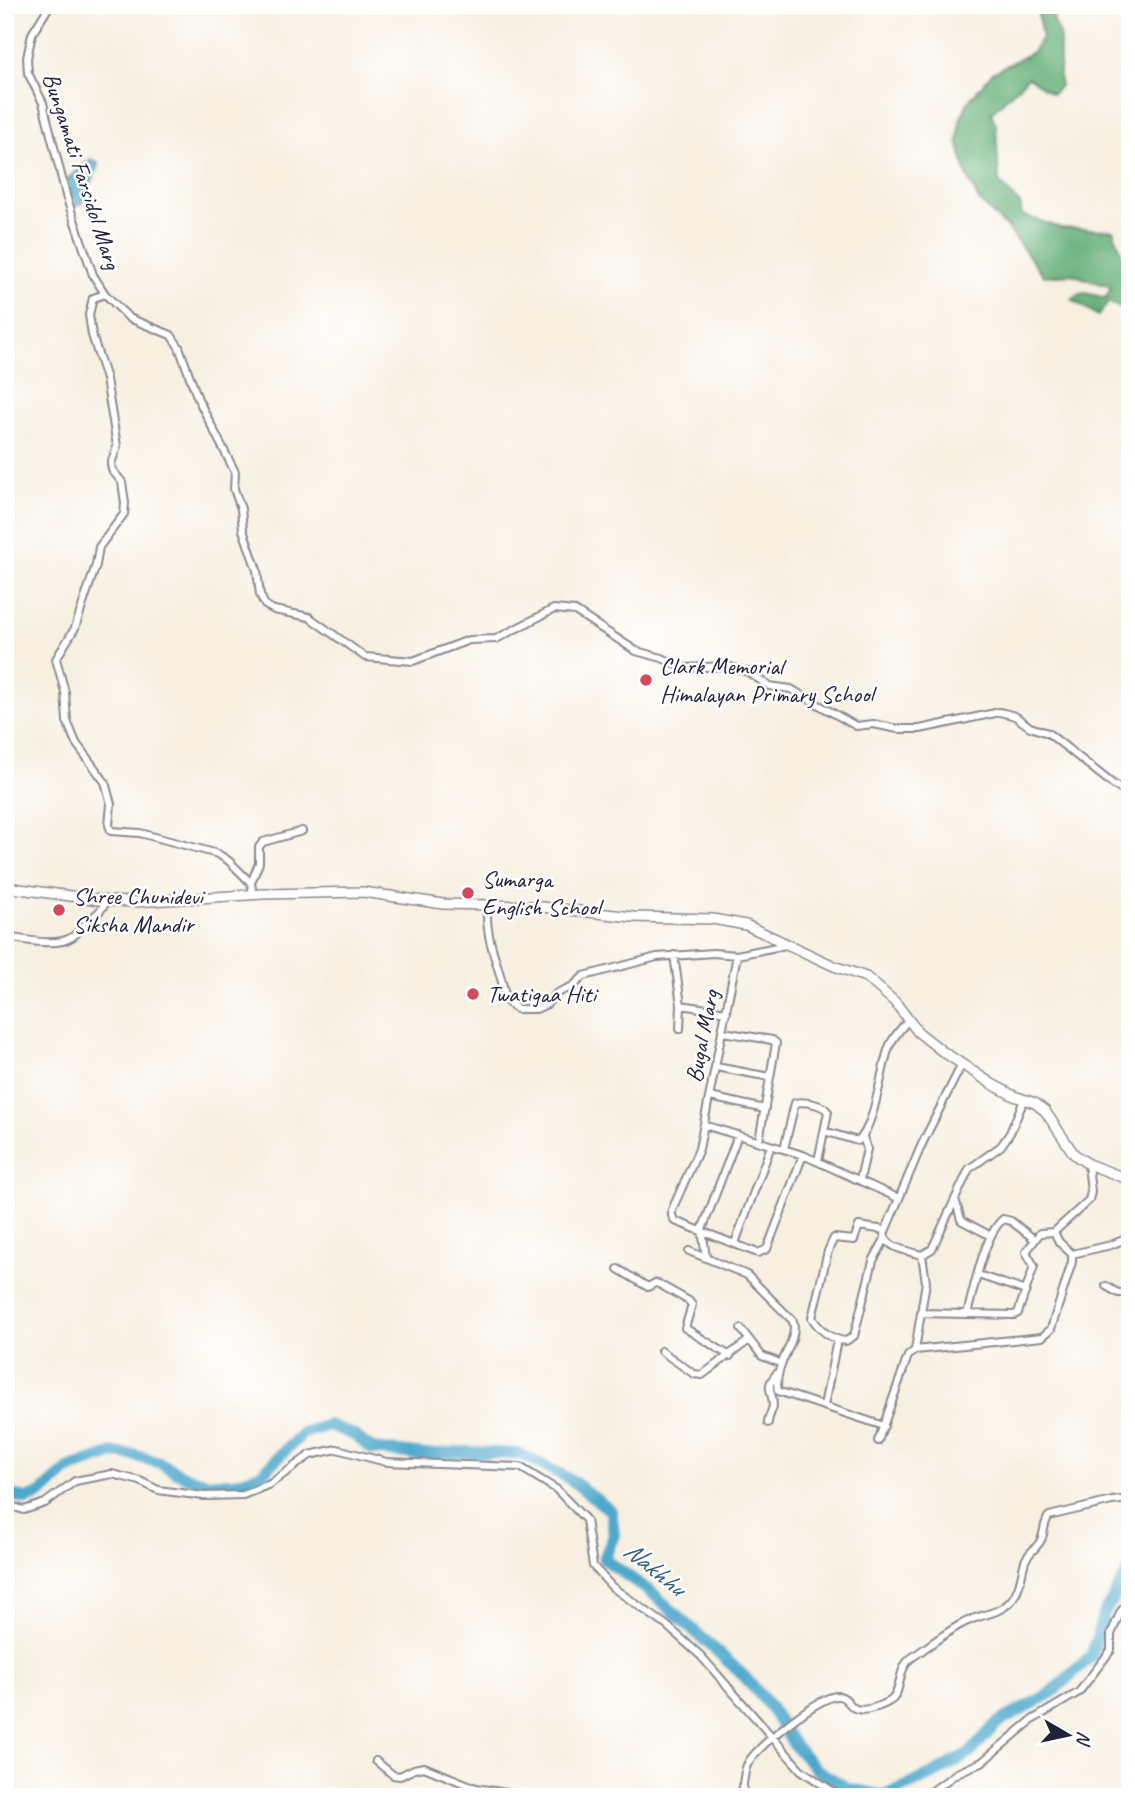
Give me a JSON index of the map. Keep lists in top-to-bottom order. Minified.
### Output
{"streets":{"street":["Bungamati Farsidol Marg","Bugal Marg"]},"water":["Nakhhu"],"places":["Clark Memorial Himalayan Primary School","Sumarga English School","Shree Chunidevi Siksha Mandir","Twatigaa Hiti"],"north":"right"}
